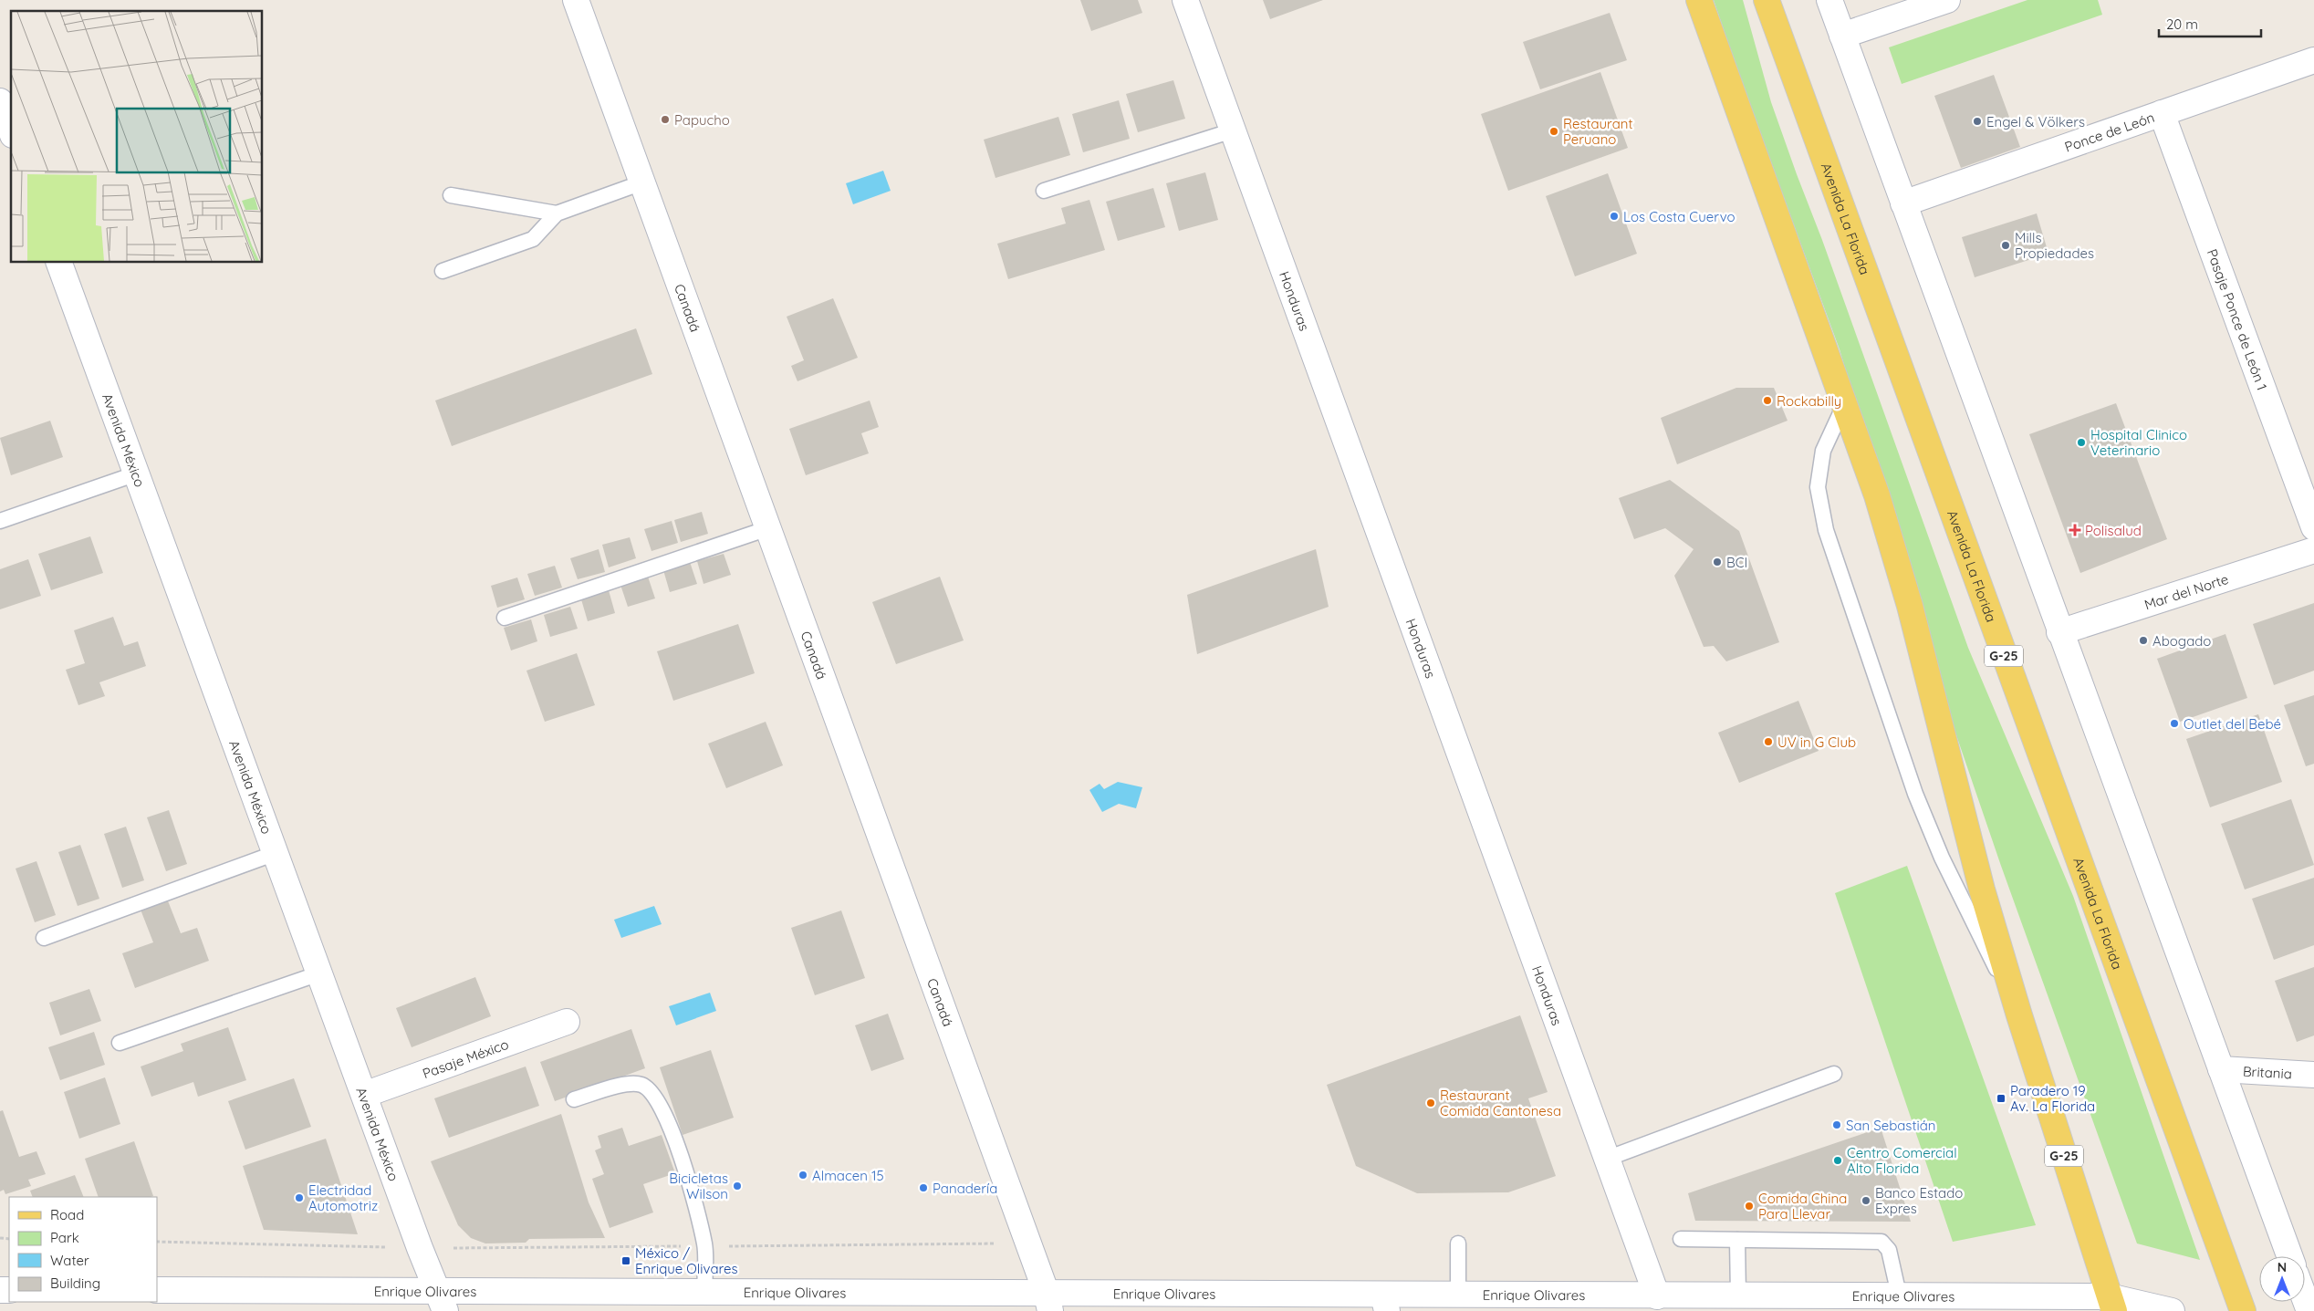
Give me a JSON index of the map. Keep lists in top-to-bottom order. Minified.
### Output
{"streets":{"main road":["Avenida La Florida","G-25"],"street":["Ponce de León","Honduras","Canadá","Pasaje Ponce de León 1","Avenida México","Mar del Norte","Pasaje México","Britania","Enrique Olivares"]},"crossings":[["Ponce de León","Pasaje Ponce de León 1"],["Honduras","Enrique Olivares"],["Canadá","Enrique Olivares"],["Avenida México","Pasaje México"],["Avenida México","Enrique Olivares"],["G-25","Enrique Olivares"]],"places":{"other":["Papucho","Engel & Völkers","Restaurant Peruano","Los Costa Cuervo","Mills Propiedades","Rockabilly","Hospital Clinico Veterinario","BCI","Abogado","Outlet del Bebé","UV in G Club","Restaurant Comida Cantonesa","San Sebastián","Centro Comercial Alto Florida","Almacen 15","Bicicletas Wilson","Panadería","Electridad Automotriz","Banco Estado Expres","Comida China Para Llevar"],"health":["Polisalud"],"transit":["Paradero 19 Av. La Florida","México / Enrique Olivares"]},"legend":["Road","Park","Water","Building"],"scale_bar":"20 m","north":"top"}
